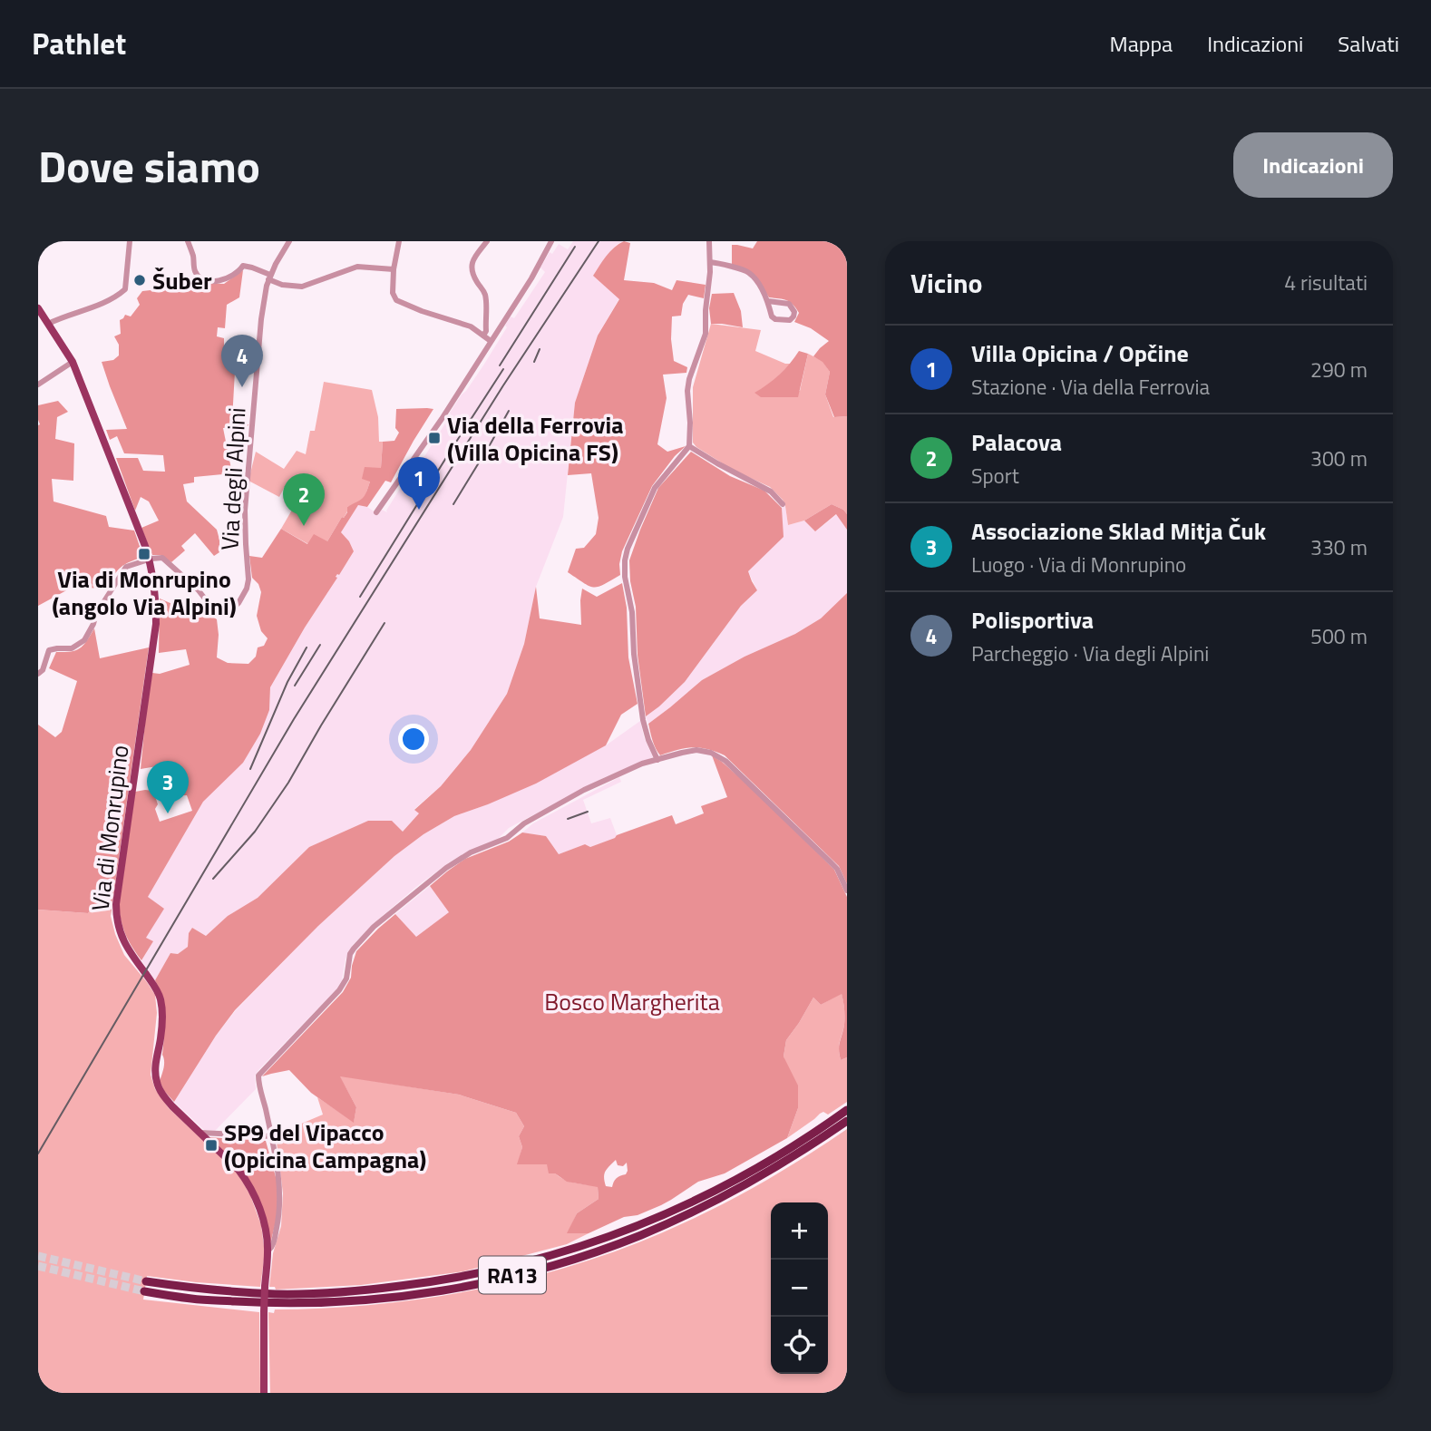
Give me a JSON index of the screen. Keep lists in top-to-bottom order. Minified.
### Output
{"streets":{"highway":["RA13"],"main road":["Via di Monrupino"],"street":["Via degli Alpini"]},"crossings":[["Via degli Alpini","Via di Monrupino"]],"parks":["Bosco Margherita"],"places":{"other":["Šuber"],"transit":["Via della Ferrovia (Villa Opicina FS)","Via di Monrupino (angolo Via Alpini)","SP9 del Vipacco (Opicina Campagna)"]},"page":{"header":"Pathlet","nav":["Mappa","Indicazioni","Salvati"],"title":"Dove siamo","buttons":"Indicazioni","heading":["Vicino","4 risultati"],"list":[{"mark":"1","name":"Villa Opicina / Opčine","note":"Stazione · Via della Ferrovia","value":"290 m"},{"mark":"2","name":"Palacova","note":"Sport","value":"300 m"},{"mark":"3","name":"Associazione Sklad Mitja Čuk","note":"Luogo · Via di Monrupino","value":"330 m"},{"mark":"4","name":"Polisportiva","note":"Parcheggio · Via degli Alpini","value":"500 m"}],"pins":["4","1","2","3"],"map_buttons":["+","−"]}}
